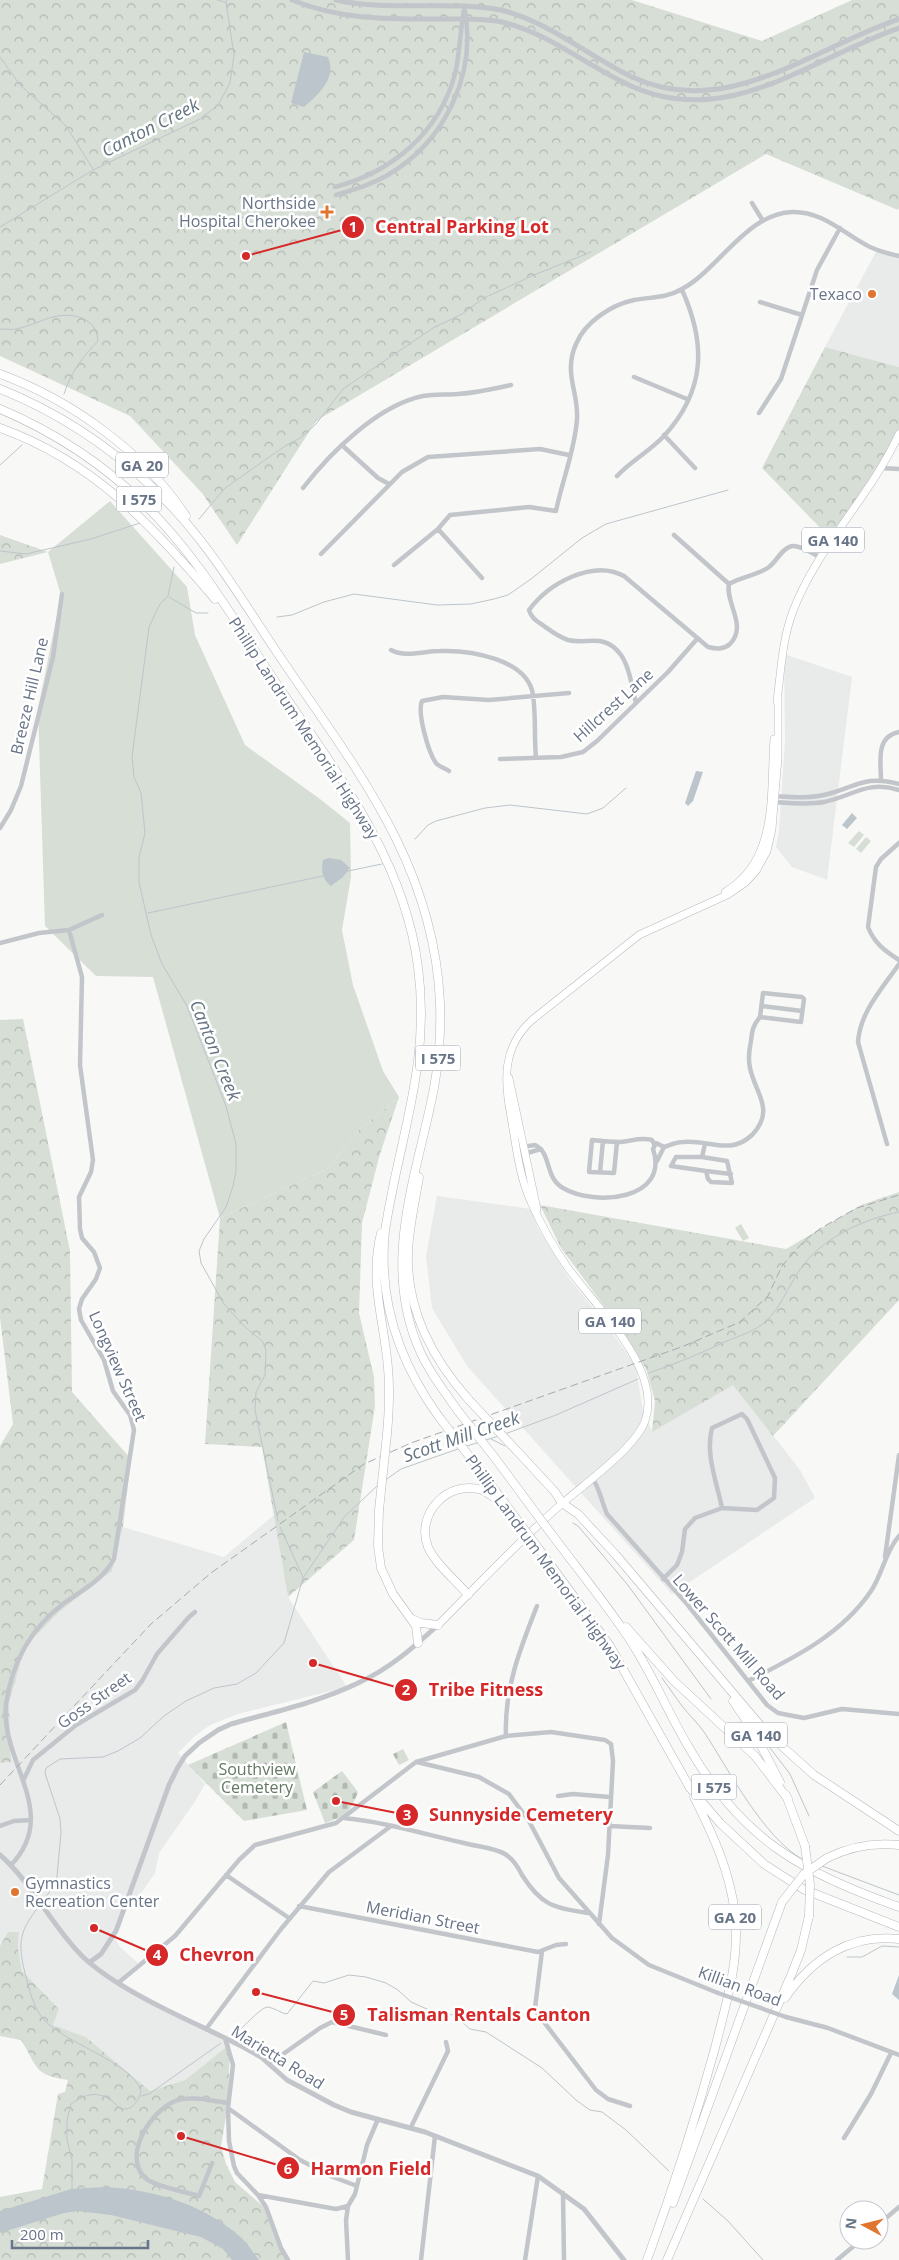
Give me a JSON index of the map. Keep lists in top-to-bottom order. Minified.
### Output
{"streets":{"highway":["GA 20","I 575","GA 140","Phillip Landrum Memorial Highway"],"street":["Breeze Hill Lane","Hillcrest Lane","Longview Street","Lower Scott Mill Road","Goss Street","Meridian Street","Killian Road","Marietta Road"]},"crossings":[["GA 20","Phillip Landrum Memorial Highway"],["GA 140","Lower Scott Mill Road"],["Longview Street","Goss Street"],["Longview Street","Marietta Road"]],"water":["Canton Creek","Scott Mill Creek"],"parks":["Southview Cemetery"],"places":{"health":["Northside Hospital Cherokee"],"other":["Central Parking Lot","Texaco","Tribe Fitness","Sunnyside Cemetery","Gymnastics Recreation Center","Chevron","Talisman Rentals Canton","Harmon Field"]},"scale_bar":"200 m","north":"left"}
